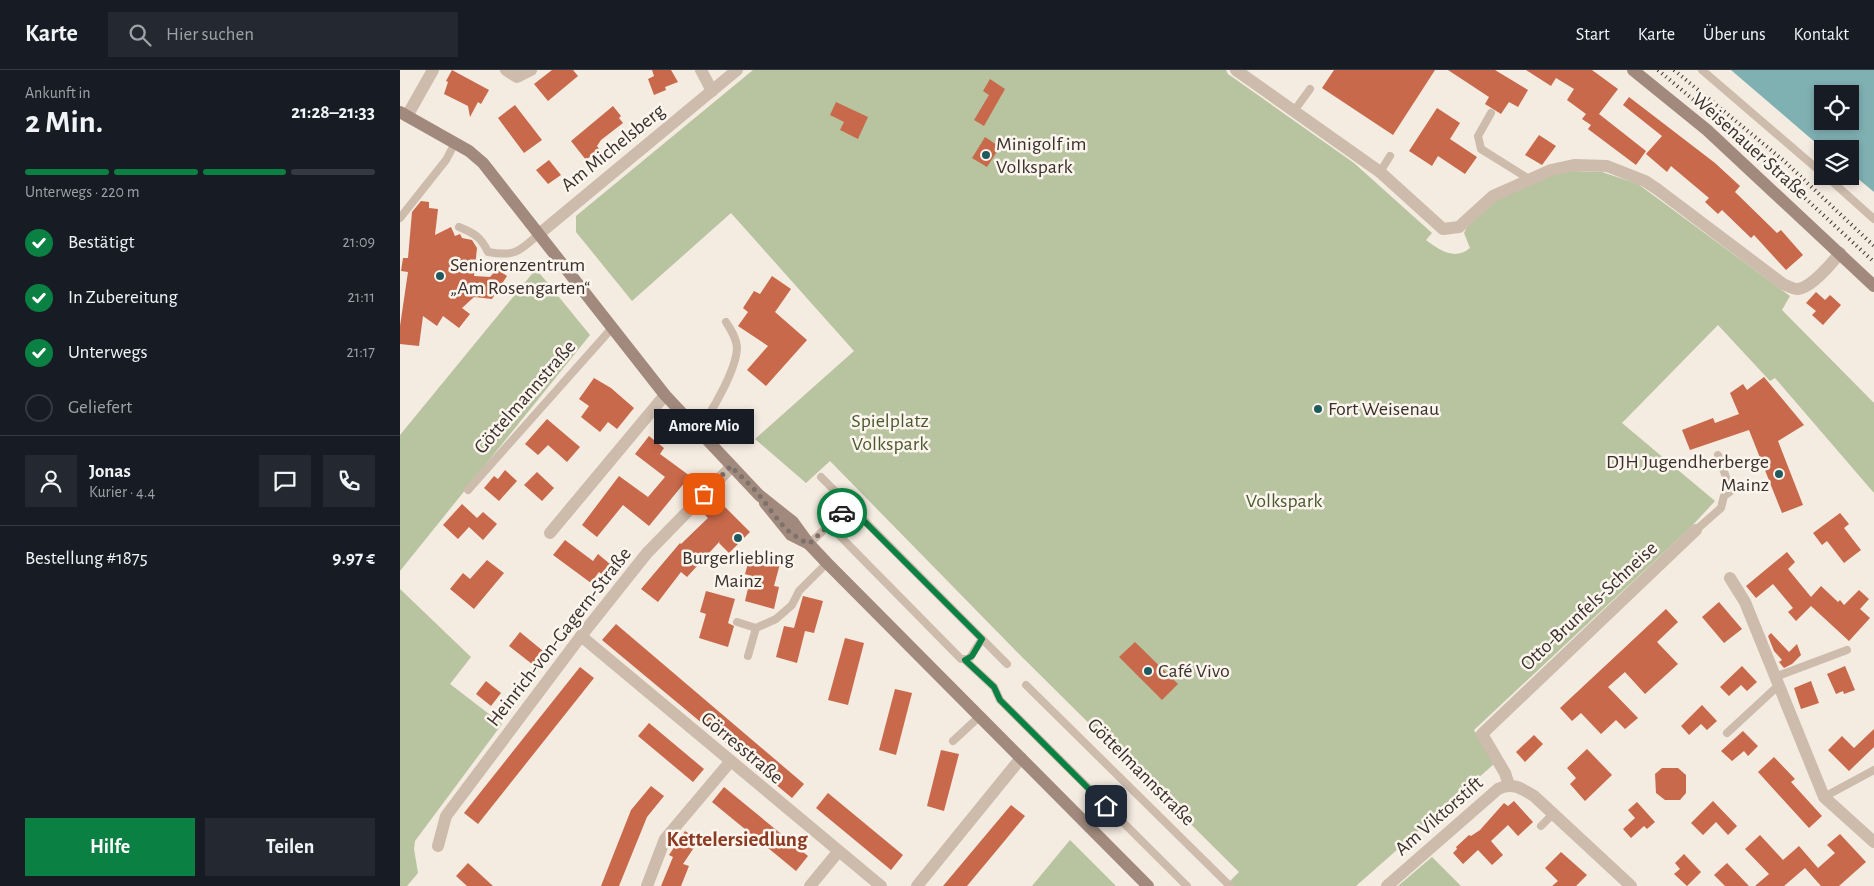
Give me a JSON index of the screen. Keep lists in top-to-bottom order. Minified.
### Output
{"streets":{"street":["Weisenauer Straße","Am Michelsberg","Otto-Brunfels-Schneise","Heinrich-von-Gagern-Straße","Görresstraße","Am Viktorstift"],"lane":["Göttelmannstraße"]},"crossings":[["Otto-Brunfels-Schneise","Am Viktorstift"],["Heinrich-von-Gagern-Straße","Görresstraße"]],"districts":["Kettelersiedlung"],"parks":["Spielplatz Volkspark","Volkspark"],"places":["Minigolf im Volkspark","Seniorenzentrum „Am Rosengarten“","Fort Weisenau","DJH Jugendherberge Mainz","Amore Mio","Burgerliebling Mainz","Café Vivo"],"page":{"header":"Karte","search":"Hier suchen","nav":["Start","Karte","Über uns","Kontakt"],"heading":["2 Min.","Ankunft in","21:28–21:33"],"panel":["Jonas","Kurier · 4.4","Bestellung #1875","9.97 €"],"bar":"Unterwegs · 220 m","list":[["Bestätigt","21:09"],["In Zubereitung","21:11"],["Unterwegs","21:17"],"Geliefert"],"bubble":"Amore Mio","buttons":["Hilfe","Teilen"]}}
